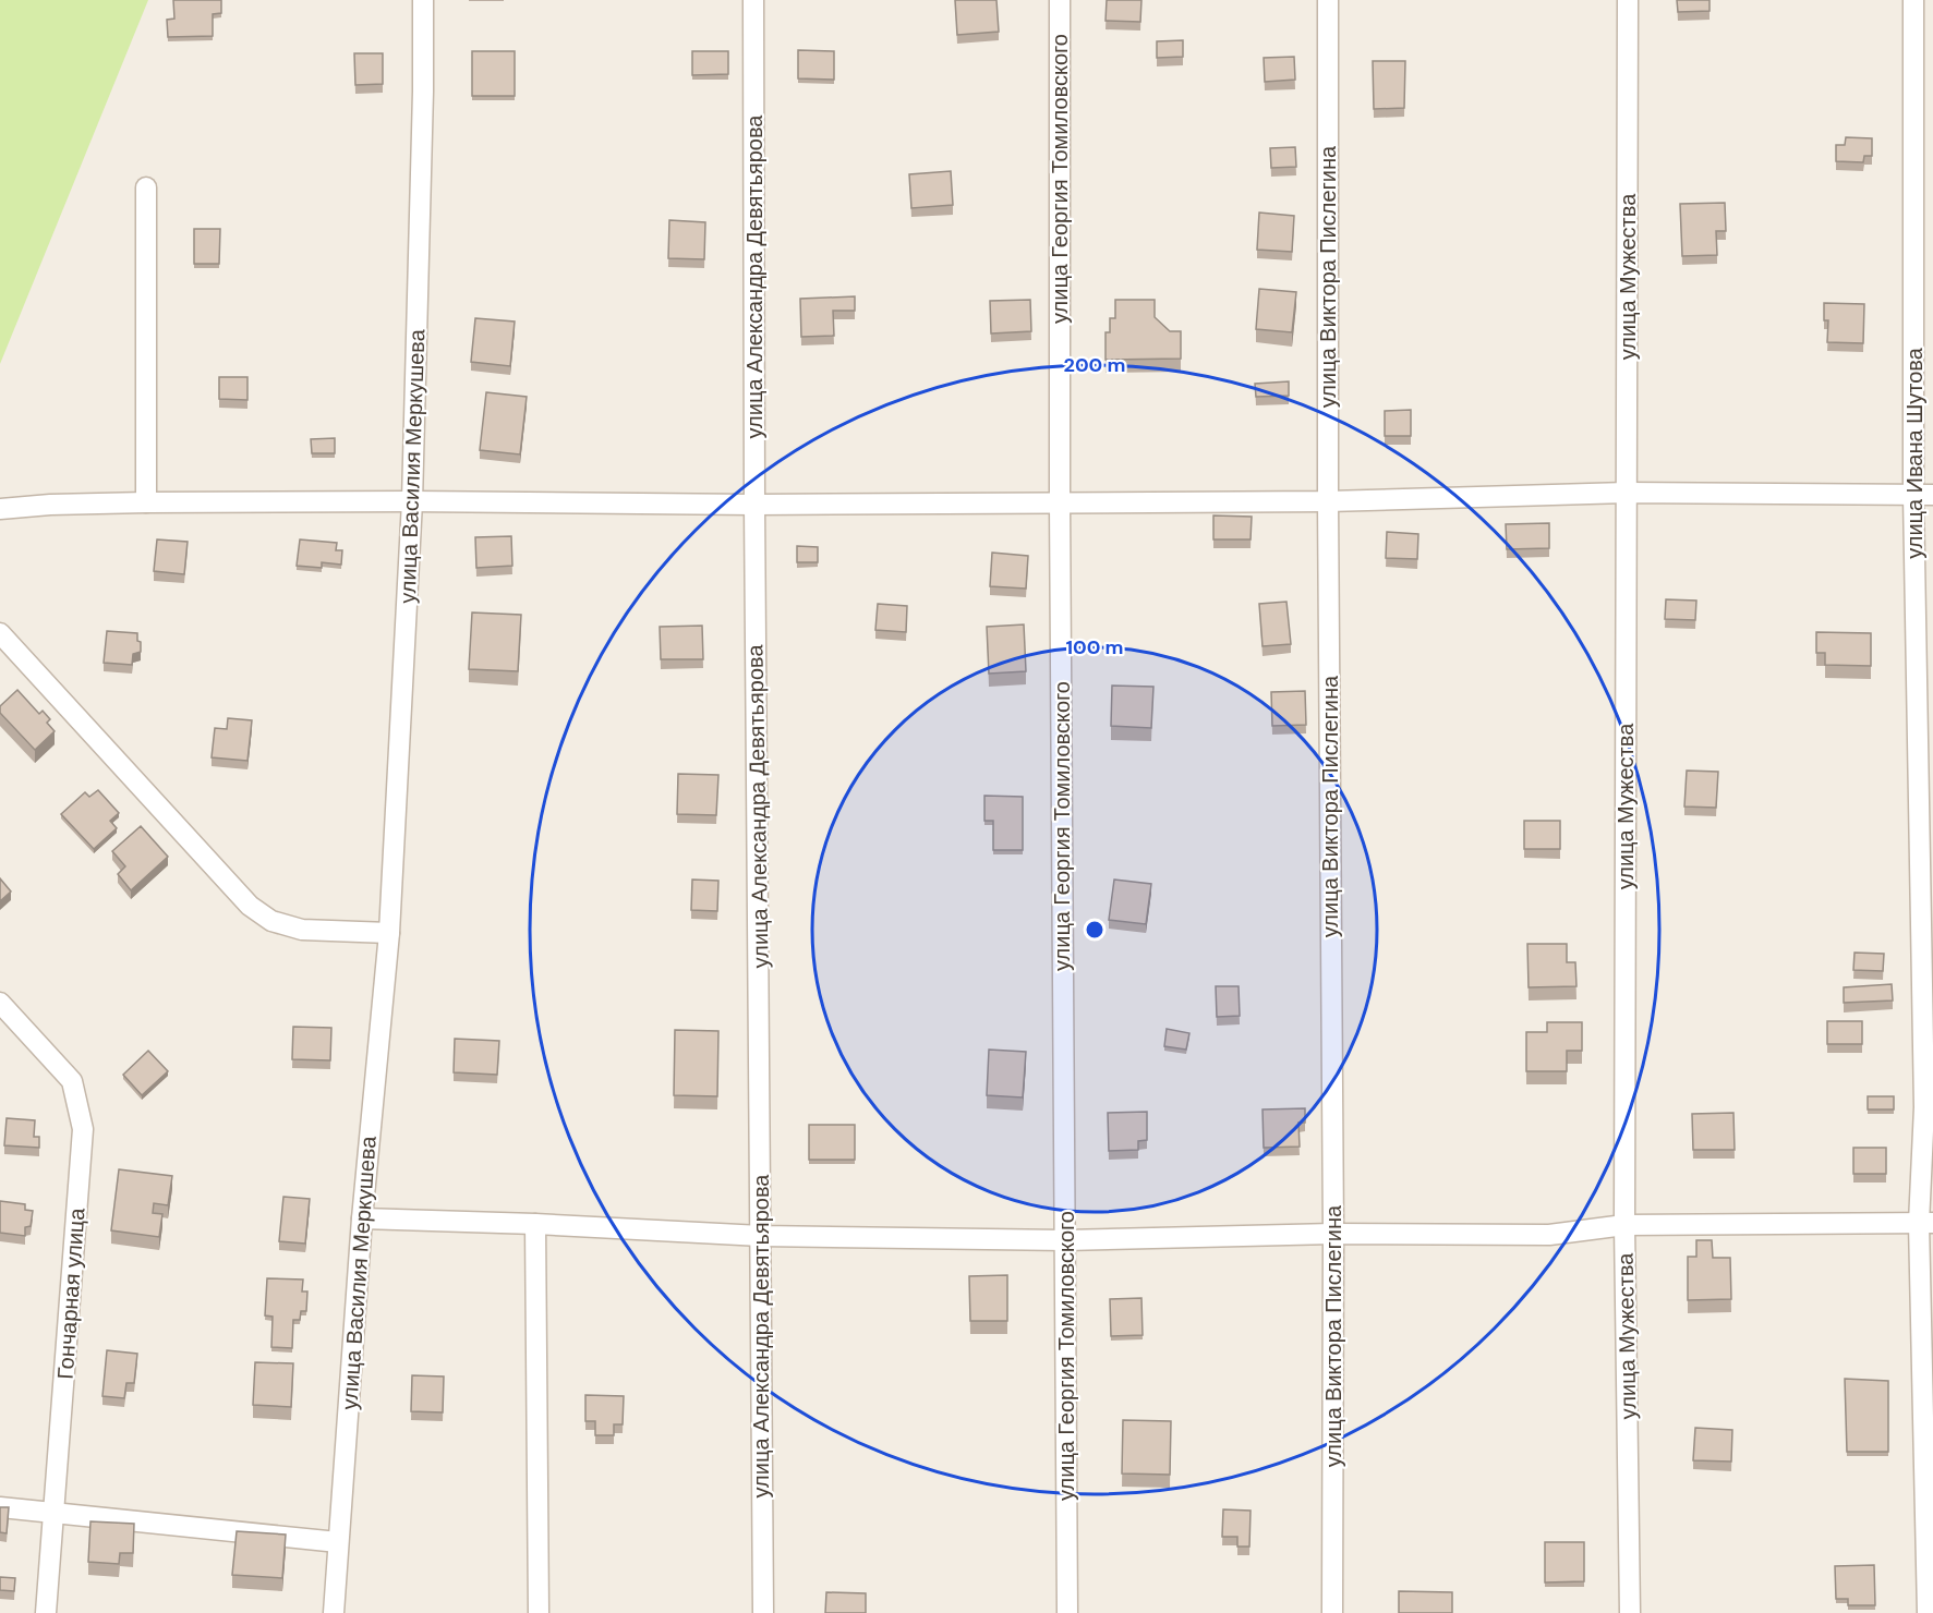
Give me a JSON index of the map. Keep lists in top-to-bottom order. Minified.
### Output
{"streets":{"street":["улица Георгия Томиловского","улица Александра Девятьярова","улица Виктора Пислегина","улица Мужества","улица Ивана Шутова","улица Василия Меркушева","Гончарная улица"]},"rings":["200 m","100 m"]}
